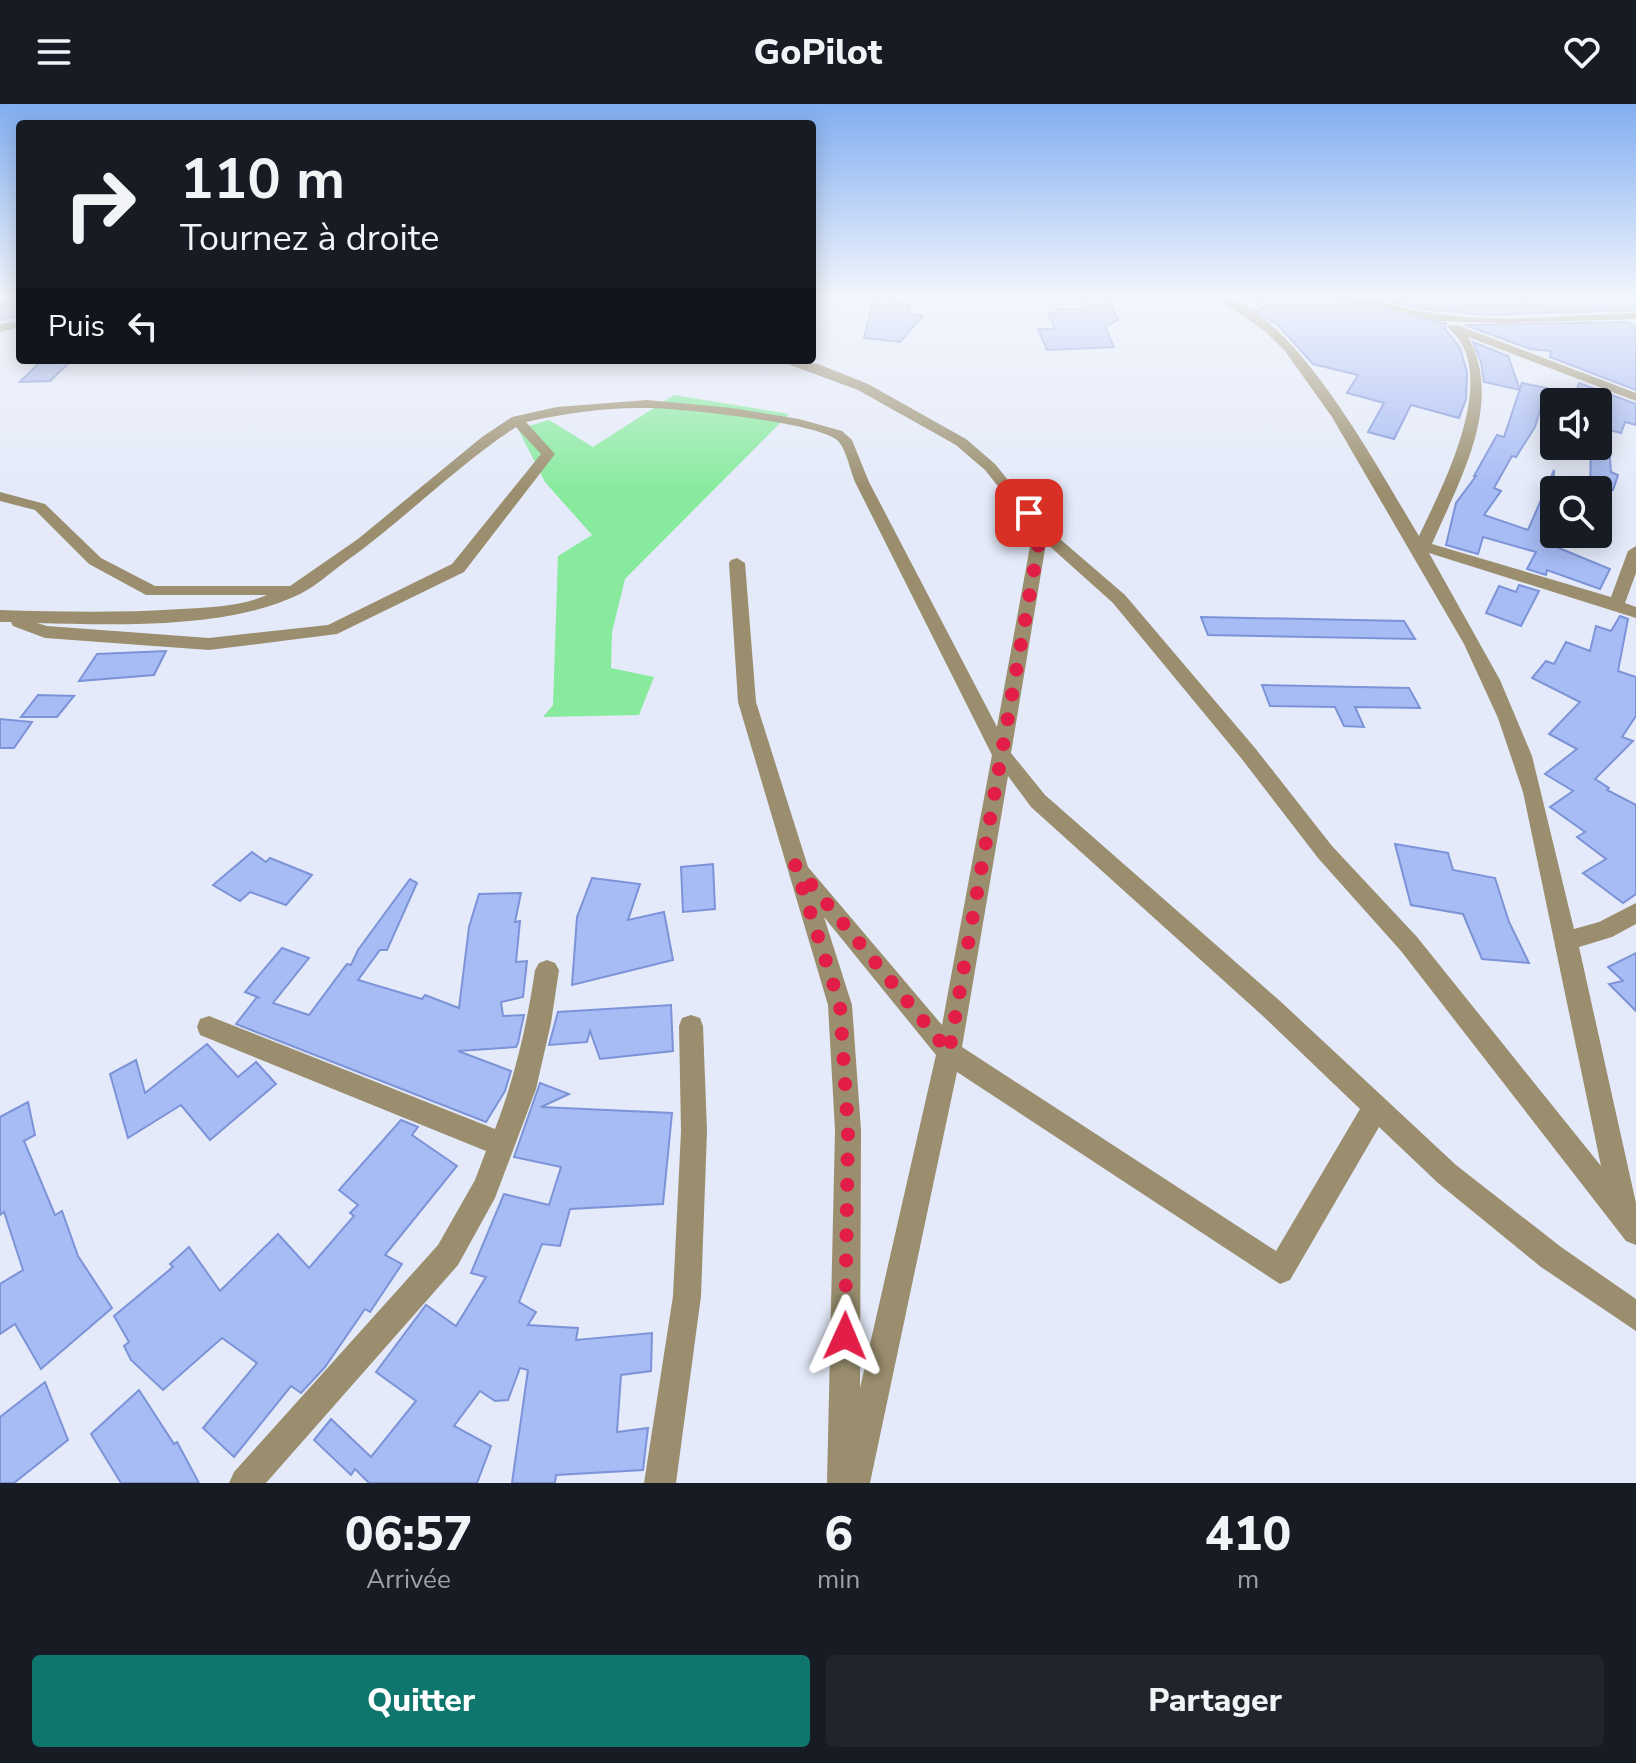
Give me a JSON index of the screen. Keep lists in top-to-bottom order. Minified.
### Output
{"page":{"header":"GoPilot","turn":["110 m","Tournez à droite"],"then":"Puis","eta":["06:57","Arrivée","6","min","410","m"],"buttons":["Quitter","Partager"]}}
